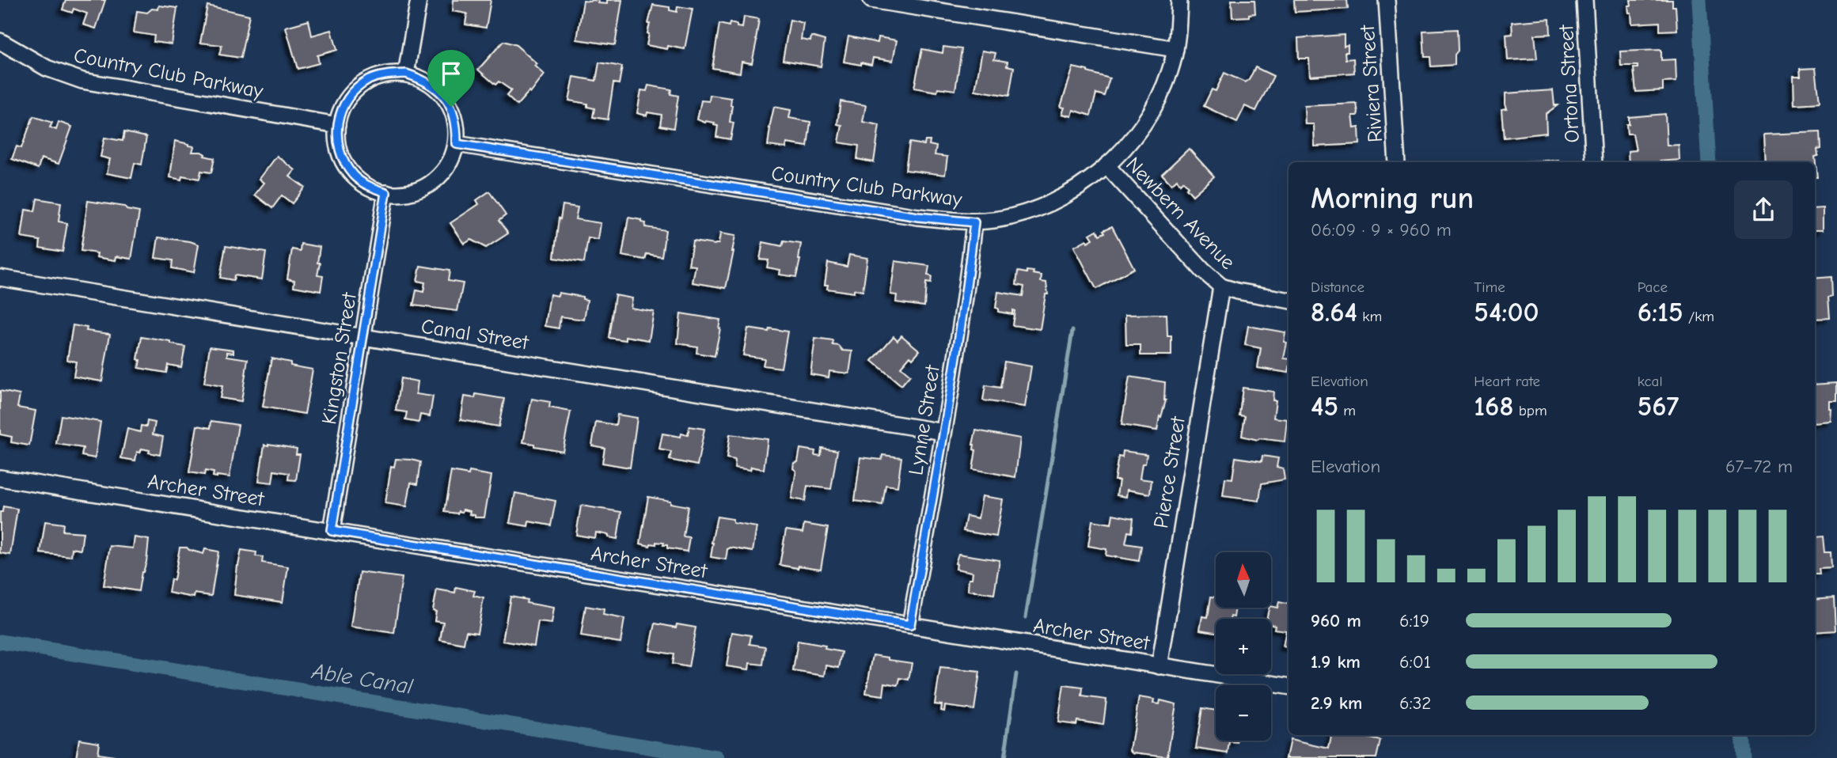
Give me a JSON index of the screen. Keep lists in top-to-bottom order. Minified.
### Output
{"streets":{"street":["Country Club Parkway","Riviera Street","Ortona Street","Newbern Avenue","Canal Street","Kingston Street","Lynne Street","Pierce Street","Archer Street"]},"crossings":[["Country Club Parkway","Newbern Avenue"],["Country Club Parkway","Kingston Street"],["Country Club Parkway","Lynne Street"],["Newbern Avenue","Pierce Street"],["Canal Street","Kingston Street"],["Canal Street","Lynne Street"],["Kingston Street","Archer Street"],["Lynne Street","Archer Street"],["Pierce Street","Archer Street"]],"water":["Able Canal"],"north":"top","page":{"heading":["Morning run","06:09 · 9 × 960 m"],"stats":[["Distance","8.64 km"],["Time","54:00"],["Pace","6:15 /km"],["Elevation","45 m"],["Heart rate","168 bpm"],["kcal","567"]],"chart":["Elevation","67–72 m"],"map_buttons":["+","−"],"list":[{"name":"960 m","note":"6:19"},{"name":"1.9 km","note":"6:01"},{"name":"2.9 km","note":"6:32"}]}}
